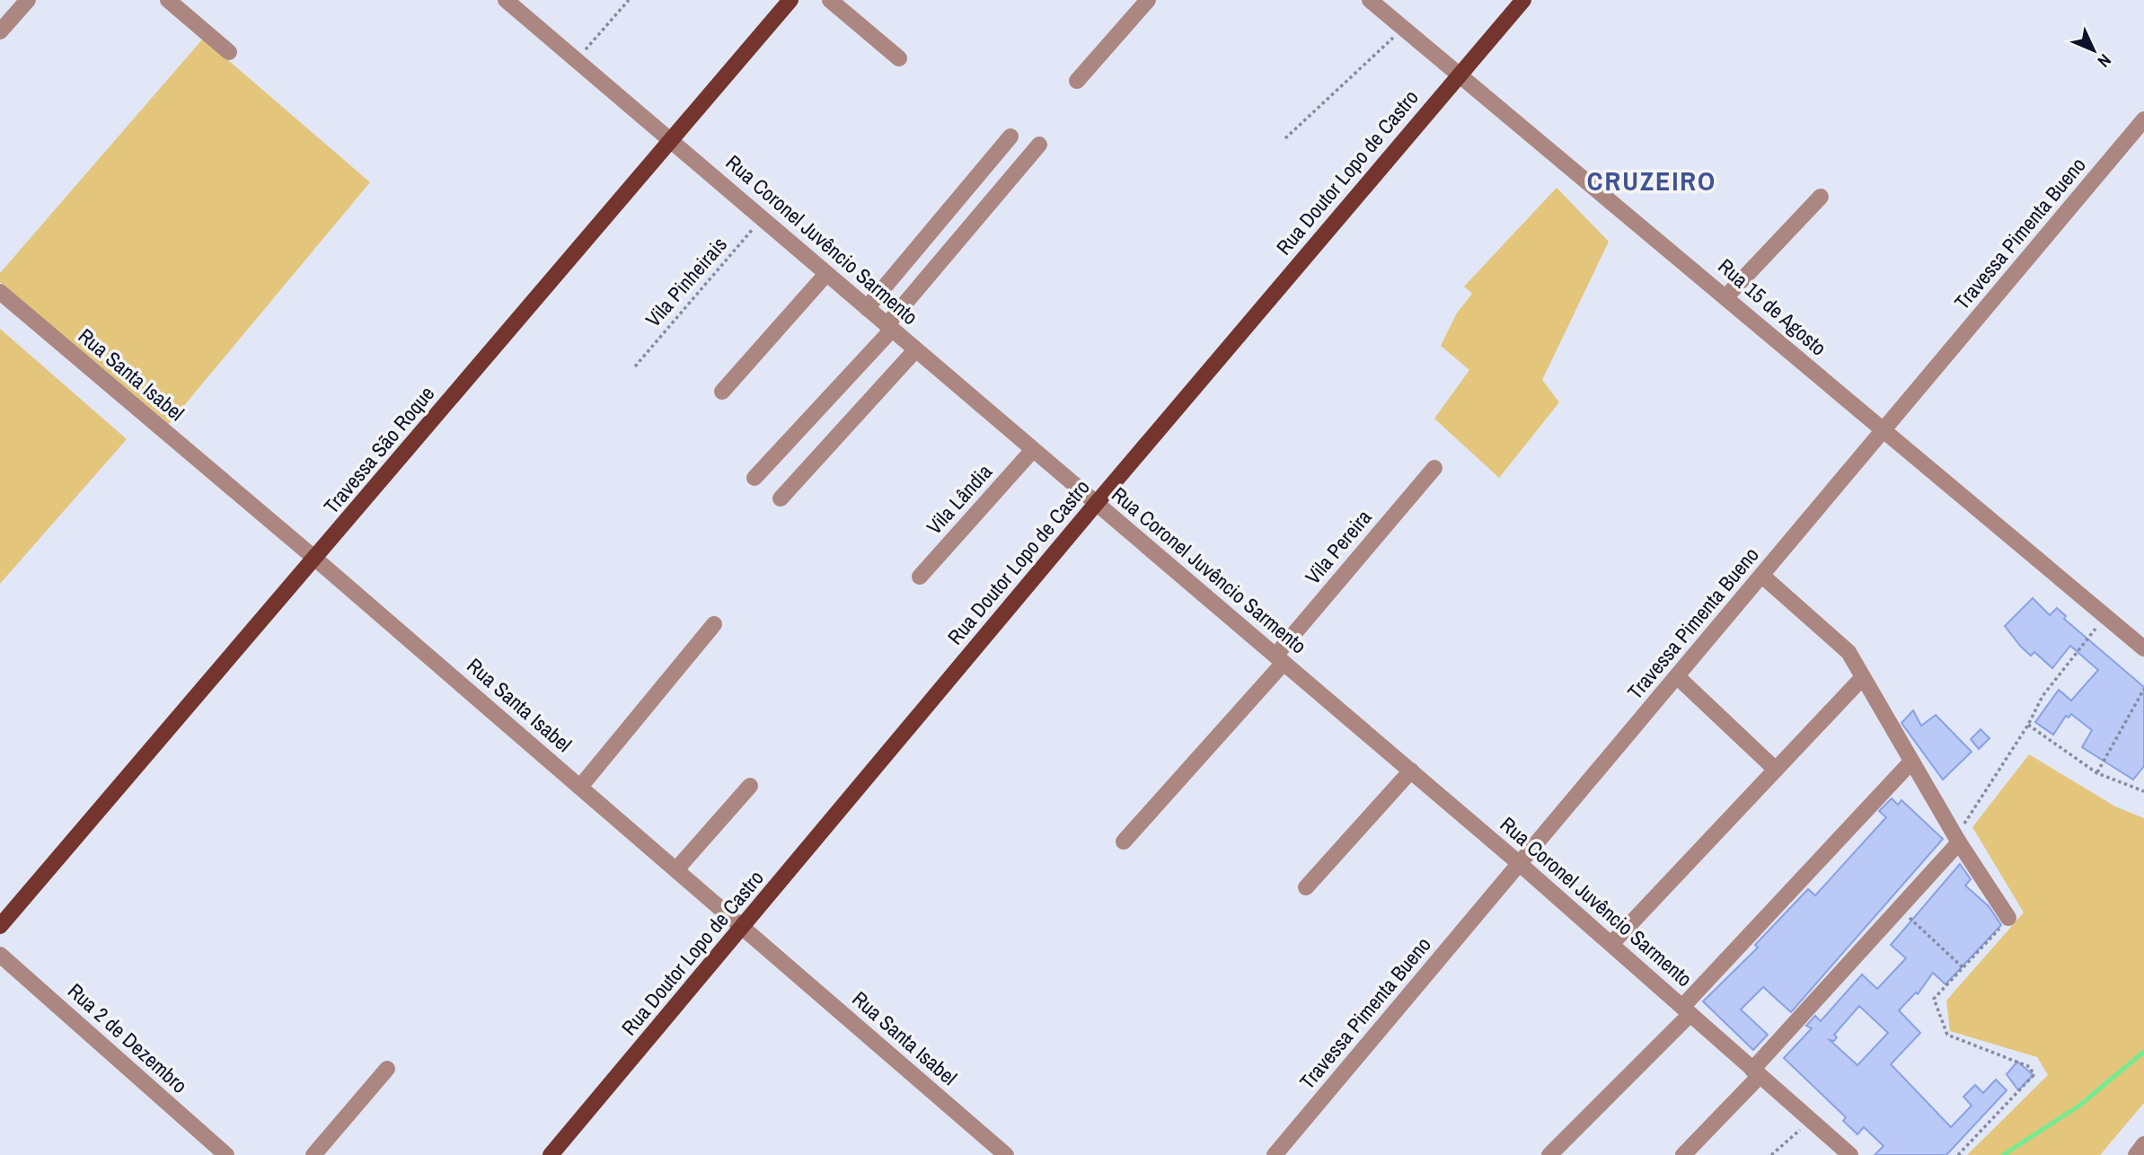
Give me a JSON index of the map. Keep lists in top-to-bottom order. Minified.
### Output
{"streets":{"main road":["Rua Doutor Lopo de Castro","Travessa São Roque"],"street":["Travessa Pimenta Bueno","Rua Coronel Juvêncio Sarmento","Rua 15 de Agosto","Rua Santa Isabel","Vila Lândia","Vila Pereira","Rua 2 de Dezembro"],"path":["Vila Pinheirais"]},"crossings":[["Rua Doutor Lopo de Castro","Rua Coronel Juvêncio Sarmento"],["Rua Doutor Lopo de Castro","Rua 15 de Agosto"],["Rua Doutor Lopo de Castro","Rua Santa Isabel"],["Travessa Pimenta Bueno","Rua Coronel Juvêncio Sarmento"],["Travessa Pimenta Bueno","Rua 15 de Agosto"],["Rua Coronel Juvêncio Sarmento","Vila Pinheirais"],["Rua Coronel Juvêncio Sarmento","Travessa São Roque"],["Rua Coronel Juvêncio Sarmento","Vila Lândia"],["Rua Coronel Juvêncio Sarmento","Vila Pereira"],["Rua Santa Isabel","Travessa São Roque"]],"districts":["CRUZEIRO"],"north":"bottom right"}
